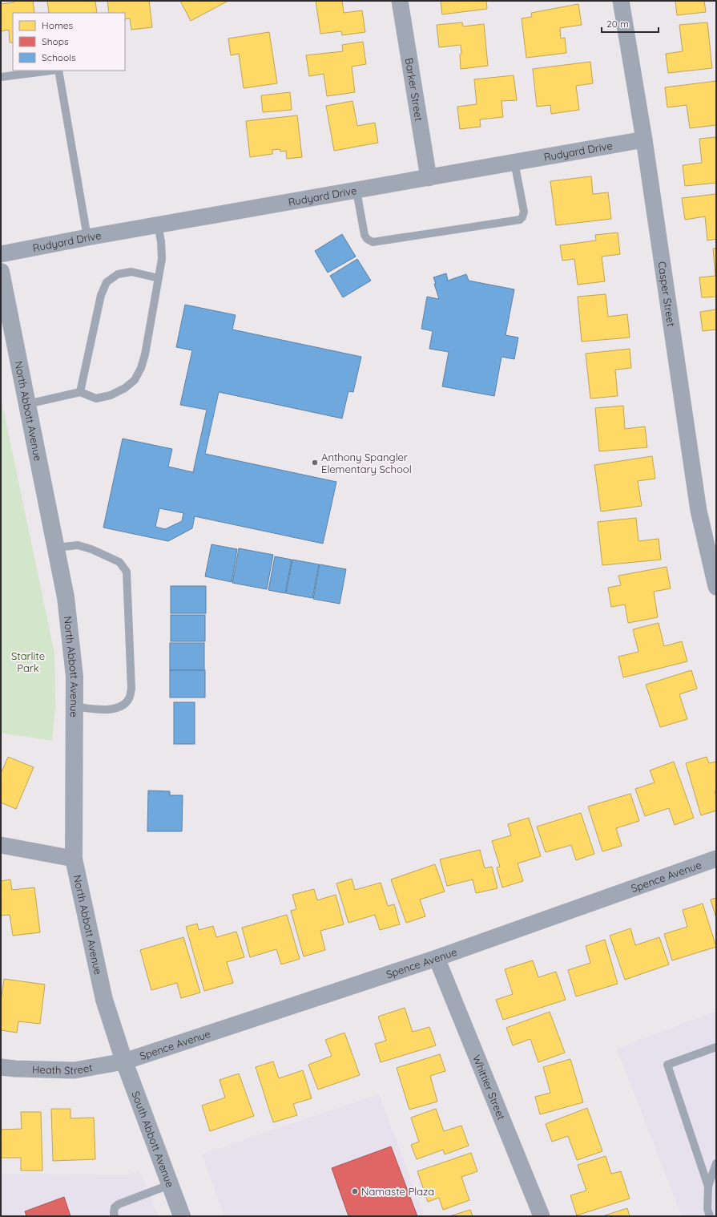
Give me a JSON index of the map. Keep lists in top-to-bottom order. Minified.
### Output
{"streets":{"street":["Barker Street","Rudyard Drive","Casper Street","North Abbott Avenue","Spence Avenue","Heath Street","Whittier Street","South Abbott Avenue"]},"crossings":[["Barker Street","Rudyard Drive"],["Rudyard Drive","Casper Street"],["North Abbott Avenue","Spence Avenue"],["North Abbott Avenue","Heath Street"],["North Abbott Avenue","South Abbott Avenue"],["Spence Avenue","Heath Street"],["Spence Avenue","Whittier Street"],["Spence Avenue","South Abbott Avenue"],["Heath Street","South Abbott Avenue"]],"parks":["Starlite Park"],"places":["Anthony Spangler Elementary School","Namaste Plaza"],"legend":["Homes","Shops","Schools"],"scale_bar":"20 m"}
